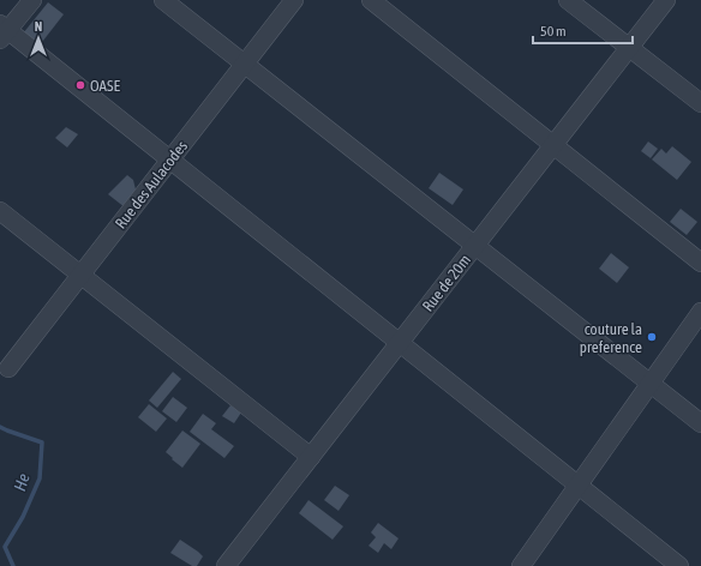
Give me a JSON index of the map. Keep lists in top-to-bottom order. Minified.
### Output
{"streets":{"street":["Rue des Aulacodes","Rue de 20m"]},"water":["He"],"places":["OASE","couture la preference"],"scale_bar":"50 m","north":"top"}
